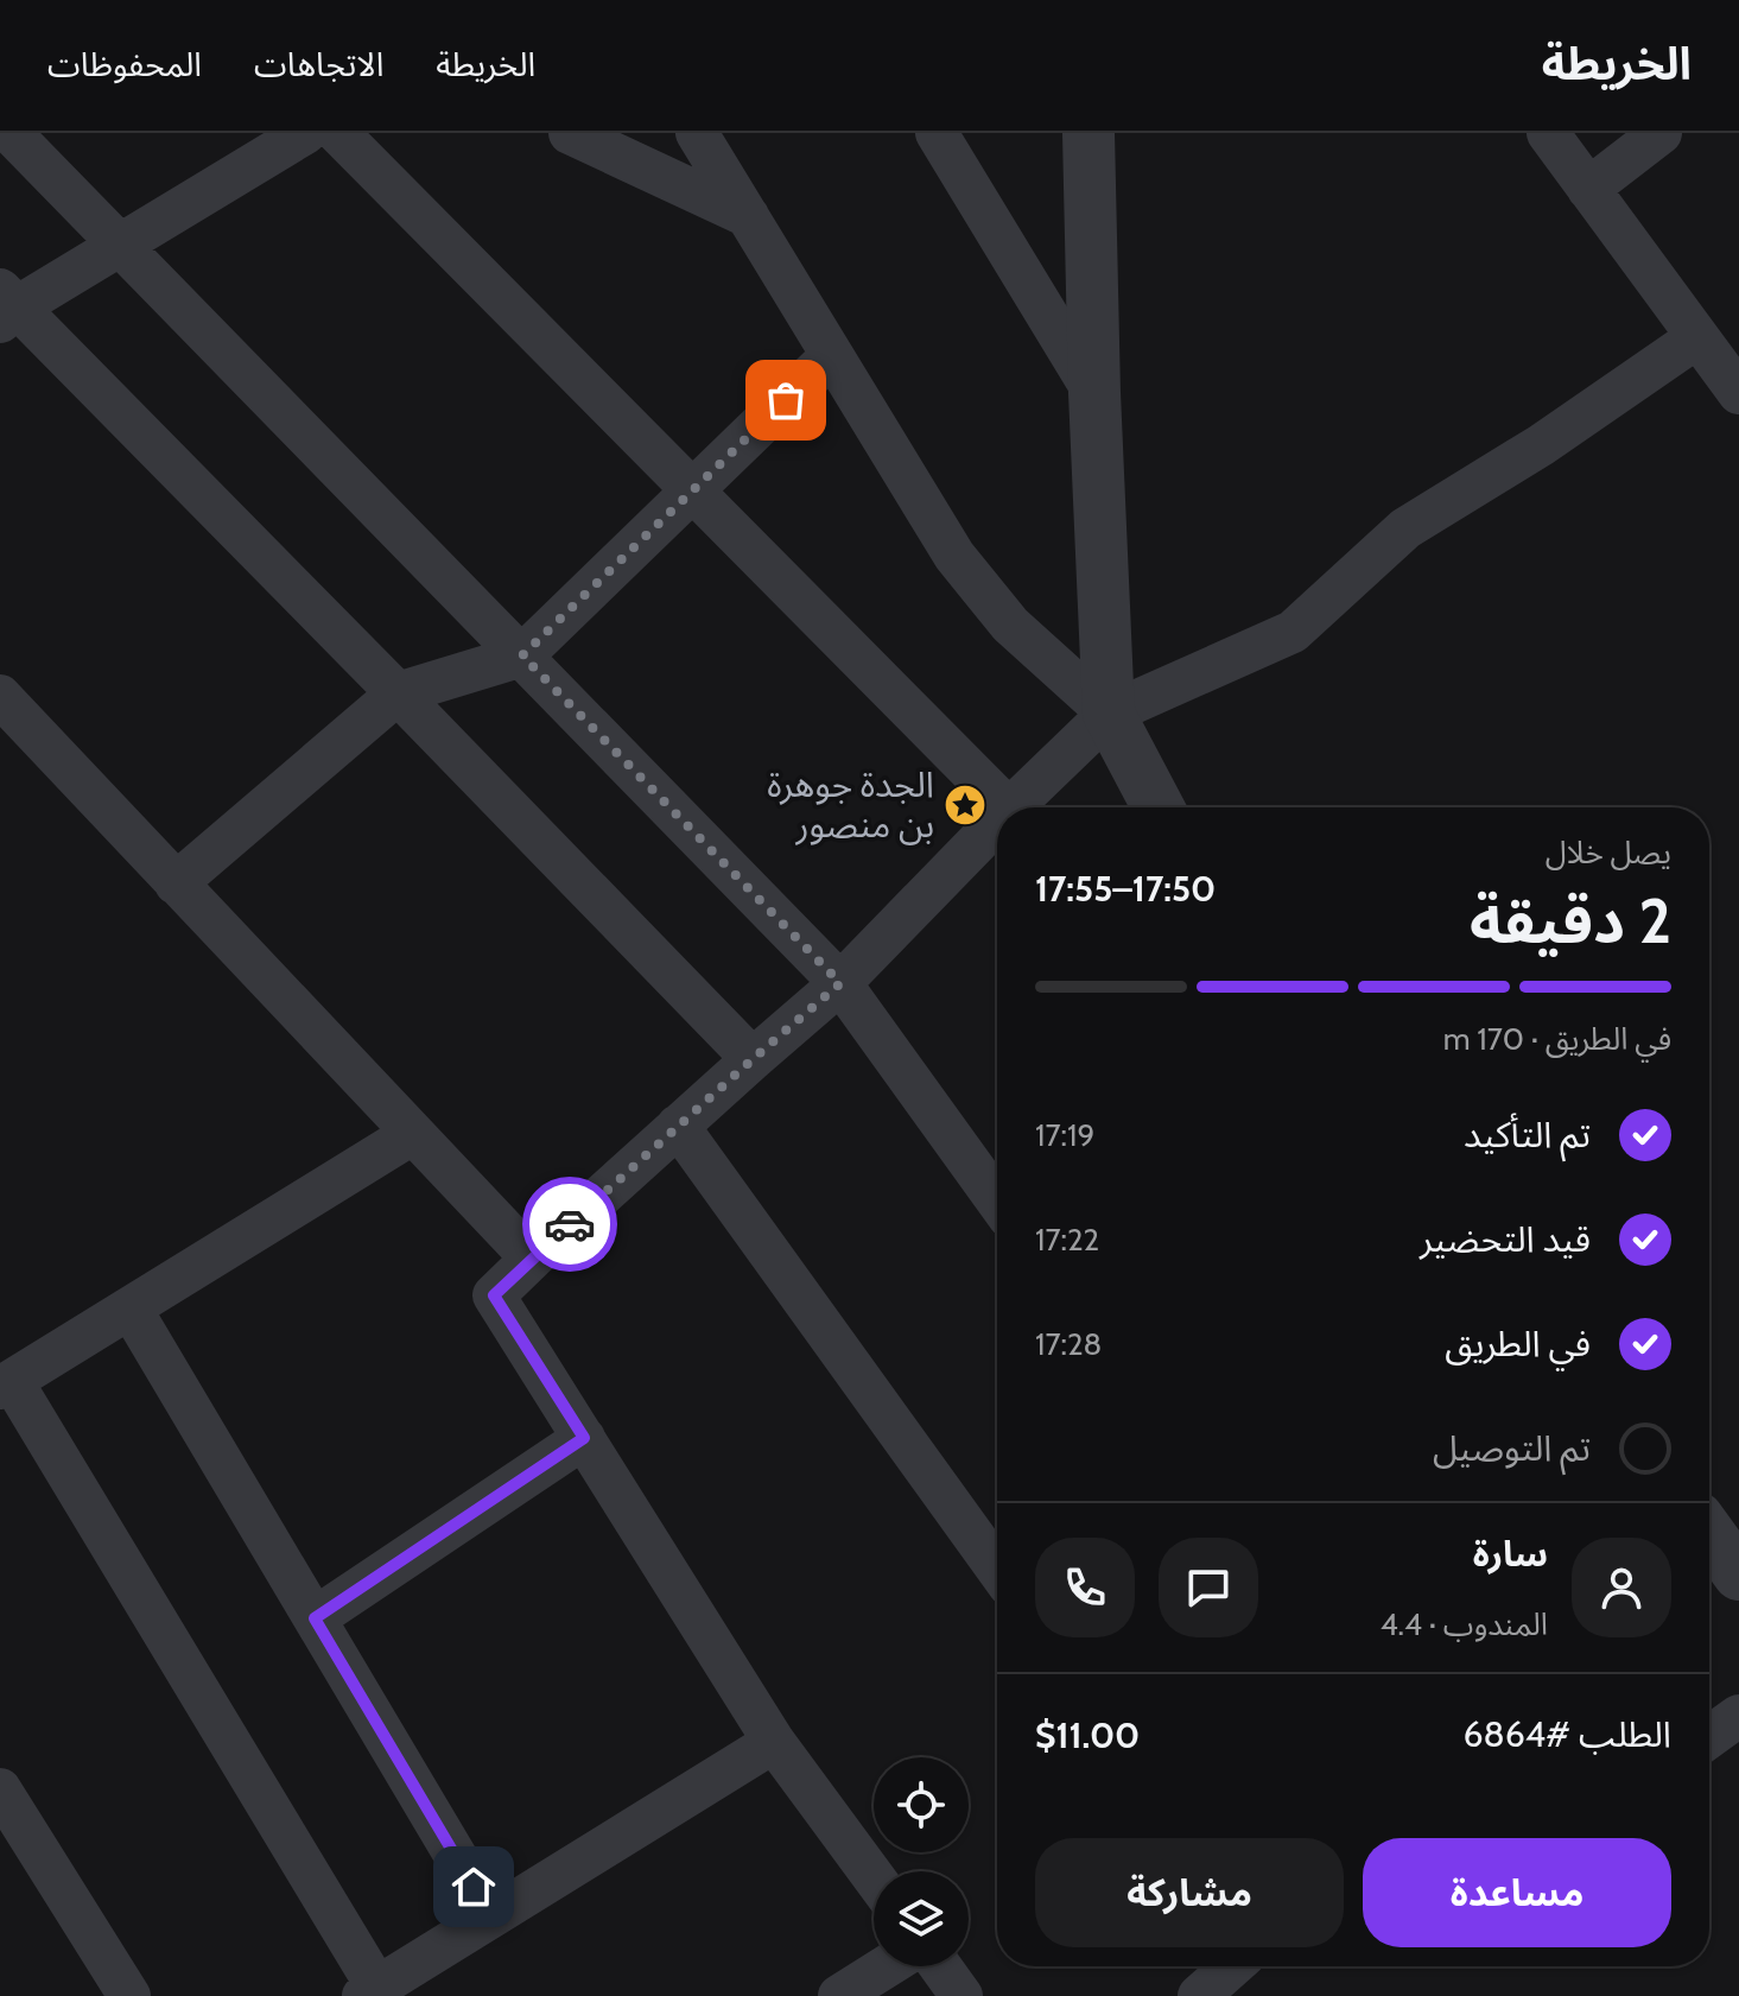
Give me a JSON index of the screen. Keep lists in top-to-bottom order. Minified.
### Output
{"places":{"place":["الجدة جوهرة بن منصور"]},"page":{"header":"الخريطة","nav":["الخريطة","الاتجاهات","المحفوظات"],"heading":["2 دقيقة","يصل خلال","17:50–17:55"],"panel":["سارة","المندوب · 4.4","الطلب #6864","$11.00"],"bar":"في الطريق · 170 m","list":[["تم التأكيد","17:19"],["قيد التحضير","17:22"],["في الطريق","17:28"],"تم التوصيل"],"buttons":["مساعدة","مشاركة"]}}
